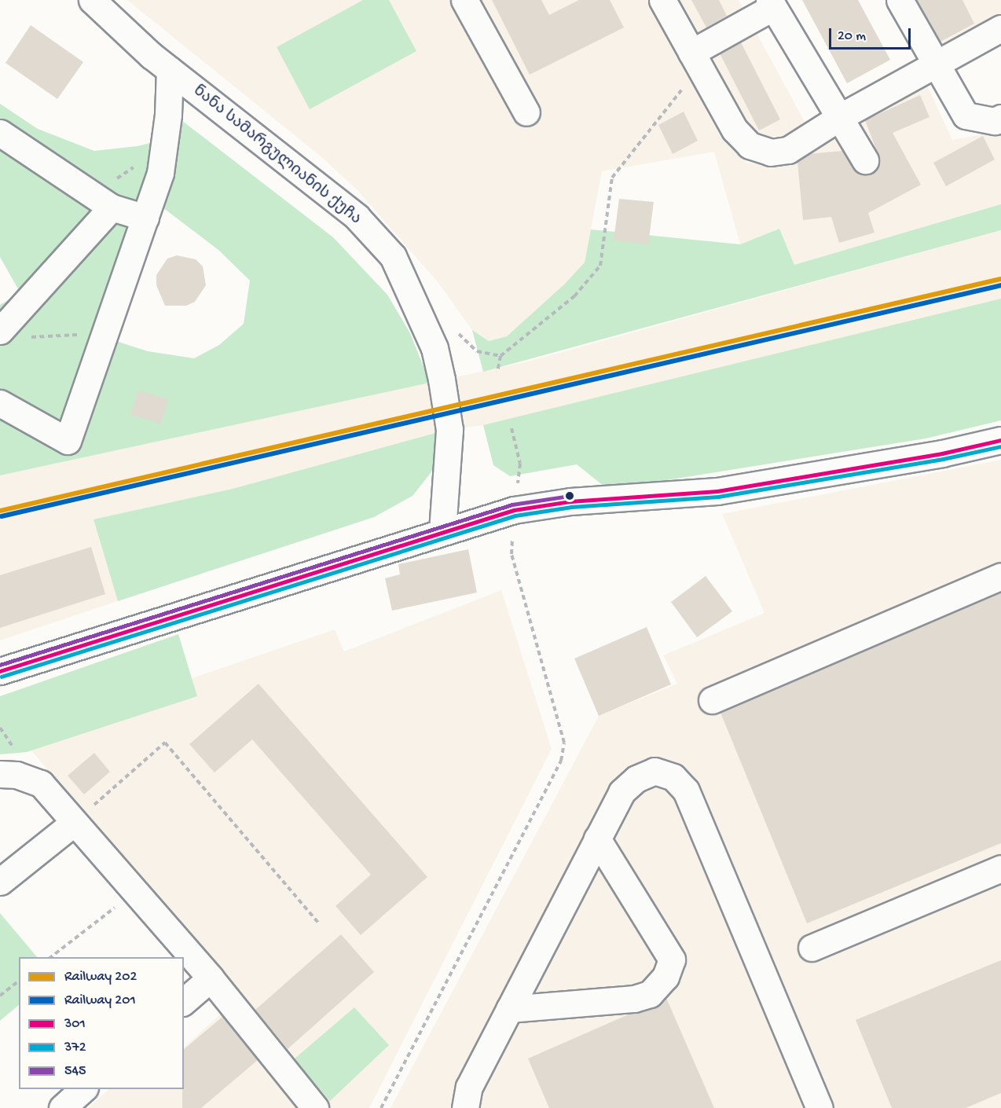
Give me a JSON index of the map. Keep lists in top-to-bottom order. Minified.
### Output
{"streets":{"street":["ნანა სამარგულიანის ქუჩა"]},"lines":["rail line 202","rail line 201","transit line 301","transit line 372","transit line 545"],"legend":["Railway 202","Railway 201","301","372","545"],"scale_bar":"20 m"}
